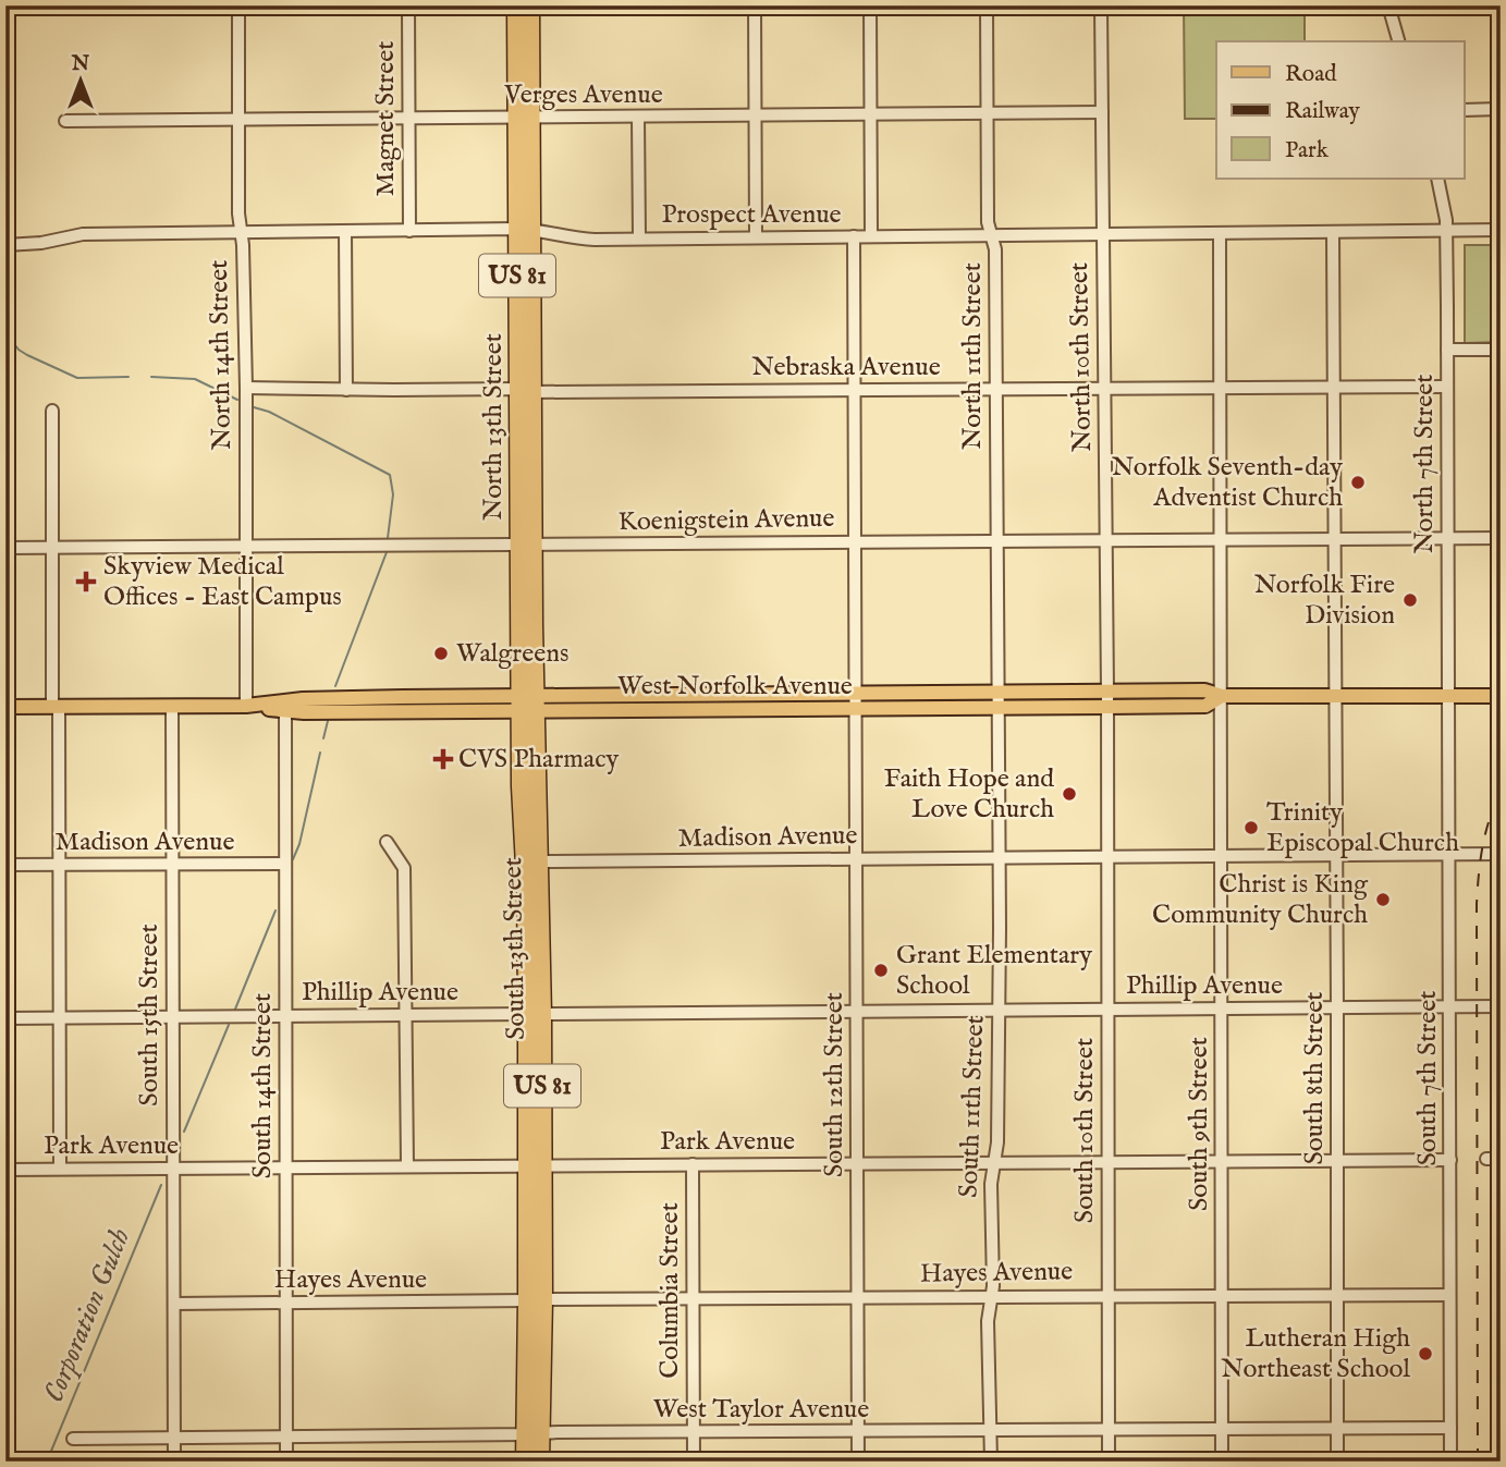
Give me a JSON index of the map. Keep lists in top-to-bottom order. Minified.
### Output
{"streets":{"highway":["US 81","North 13th Street","South 13th Street"],"main road":["West Norfolk Avenue"],"street":["Verges Avenue","Magnet Street","Prospect Avenue","North 14th Street","North 11th Street","North 10th Street","Nebraska Avenue","North 7th Street","Koenigstein Avenue","Madison Avenue","Phillip Avenue","South 15th Street","South 8th Street","South 7th Street","South 12th Street","South 14th Street","South 11th Street","South 9th Street","South 10th Street","Park Avenue","Hayes Avenue","Columbia Street","West Taylor Avenue"]},"crossings":[["Verges Avenue","Magnet Street"],["Verges Avenue","North 14th Street"],["Verges Avenue","North 11th Street"],["Verges Avenue","North 10th Street"],["Verges Avenue","North 13th Street"],["Magnet Street","Prospect Avenue"],["Prospect Avenue","North 14th Street"],["Prospect Avenue","North 11th Street"],["Prospect Avenue","North 10th Street"],["Prospect Avenue","North 13th Street"],["Prospect Avenue","North 7th Street"],["Prospect Avenue","South 8th Street"],["Prospect Avenue","South 12th Street"],["Prospect Avenue","South 9th Street"],["North 14th Street","Nebraska Avenue"],["North 14th Street","Koenigstein Avenue"],["North 14th Street","West Norfolk Avenue"],["North 11th Street","Nebraska Avenue"],["North 11th Street","Koenigstein Avenue"],["North 11th Street","West Norfolk Avenue"],["North 11th Street","South 11th Street"],["North 10th Street","Nebraska Avenue"],["North 10th Street","Koenigstein Avenue"],["North 10th Street","West Norfolk Avenue"],["North 10th Street","South 10th Street"],["Nebraska Avenue","North 13th Street"],["Nebraska Avenue","North 7th Street"],["Nebraska Avenue","South 8th Street"],["Nebraska Avenue","South 12th Street"],["Nebraska Avenue","South 9th Street"],["North 13th Street","Koenigstein Avenue"],["North 13th Street","West Norfolk Avenue"],["North 13th Street","South 13th Street"],["North 7th Street","Koenigstein Avenue"],["North 7th Street","West Norfolk Avenue"],["North 7th Street","South 7th Street"],["Koenigstein Avenue","South 8th Street"],["Koenigstein Avenue","South 12th Street"],["Koenigstein Avenue","South 9th Street"],["West Norfolk Avenue","South 13th Street"],["West Norfolk Avenue","South 15th Street"],["West Norfolk Avenue","South 8th Street"],["West Norfolk Avenue","South 7th Street"],["West Norfolk Avenue","South 12th Street"],["West Norfolk Avenue","South 14th Street"],["West Norfolk Avenue","South 11th Street"],["West Norfolk Avenue","South 9th Street"],["West Norfolk Avenue","South 10th Street"],["Madison Avenue","South 13th Street"],["Madison Avenue","South 15th Street"],["Madison Avenue","South 8th Street"],["Madison Avenue","South 7th Street"],["Madison Avenue","South 12th Street"],["Madison Avenue","South 14th Street"],["Madison Avenue","South 11th Street"],["Madison Avenue","South 9th Street"],["Madison Avenue","South 10th Street"],["South 13th Street","Phillip Avenue"],["South 13th Street","Park Avenue"],["South 13th Street","Hayes Avenue"],["South 13th Street","West Taylor Avenue"],["Phillip Avenue","South 15th Street"],["Phillip Avenue","South 8th Street"],["Phillip Avenue","South 7th Street"],["Phillip Avenue","South 12th Street"],["Phillip Avenue","South 14th Street"],["Phillip Avenue","South 11th Street"],["Phillip Avenue","South 9th Street"],["Phillip Avenue","South 10th Street"],["South 15th Street","Park Avenue"],["South 15th Street","Hayes Avenue"],["South 15th Street","West Taylor Avenue"],["South 8th Street","Park Avenue"],["South 8th Street","Hayes Avenue"],["South 8th Street","West Taylor Avenue"],["South 7th Street","Park Avenue"],["South 7th Street","Hayes Avenue"],["South 7th Street","West Taylor Avenue"],["South 12th Street","Park Avenue"],["South 12th Street","Hayes Avenue"],["South 12th Street","West Taylor Avenue"],["South 14th Street","Park Avenue"],["South 14th Street","Hayes Avenue"],["South 14th Street","West Taylor Avenue"],["South 11th Street","Park Avenue"],["South 11th Street","Hayes Avenue"],["South 11th Street","West Taylor Avenue"],["South 9th Street","Park Avenue"],["South 9th Street","Hayes Avenue"],["South 9th Street","West Taylor Avenue"],["South 10th Street","Park Avenue"],["South 10th Street","Hayes Avenue"],["South 10th Street","West Taylor Avenue"],["Park Avenue","Columbia Street"],["Hayes Avenue","Columbia Street"],["Columbia Street","West Taylor Avenue"]],"water":["Corporation Gulch"],"places":{"other":["Norfolk Seventh-day Adventist Church","Norfolk Fire Division","Walgreens","Faith Hope and Love Church","Trinity Episcopal Church","Christ is King Community Church","Grant Elementary School","Lutheran High Northeast School"],"health":["Skyview Medical Offices - East Campus","CVS Pharmacy"]},"legend":["Road","Railway","Park"],"north":"top"}
